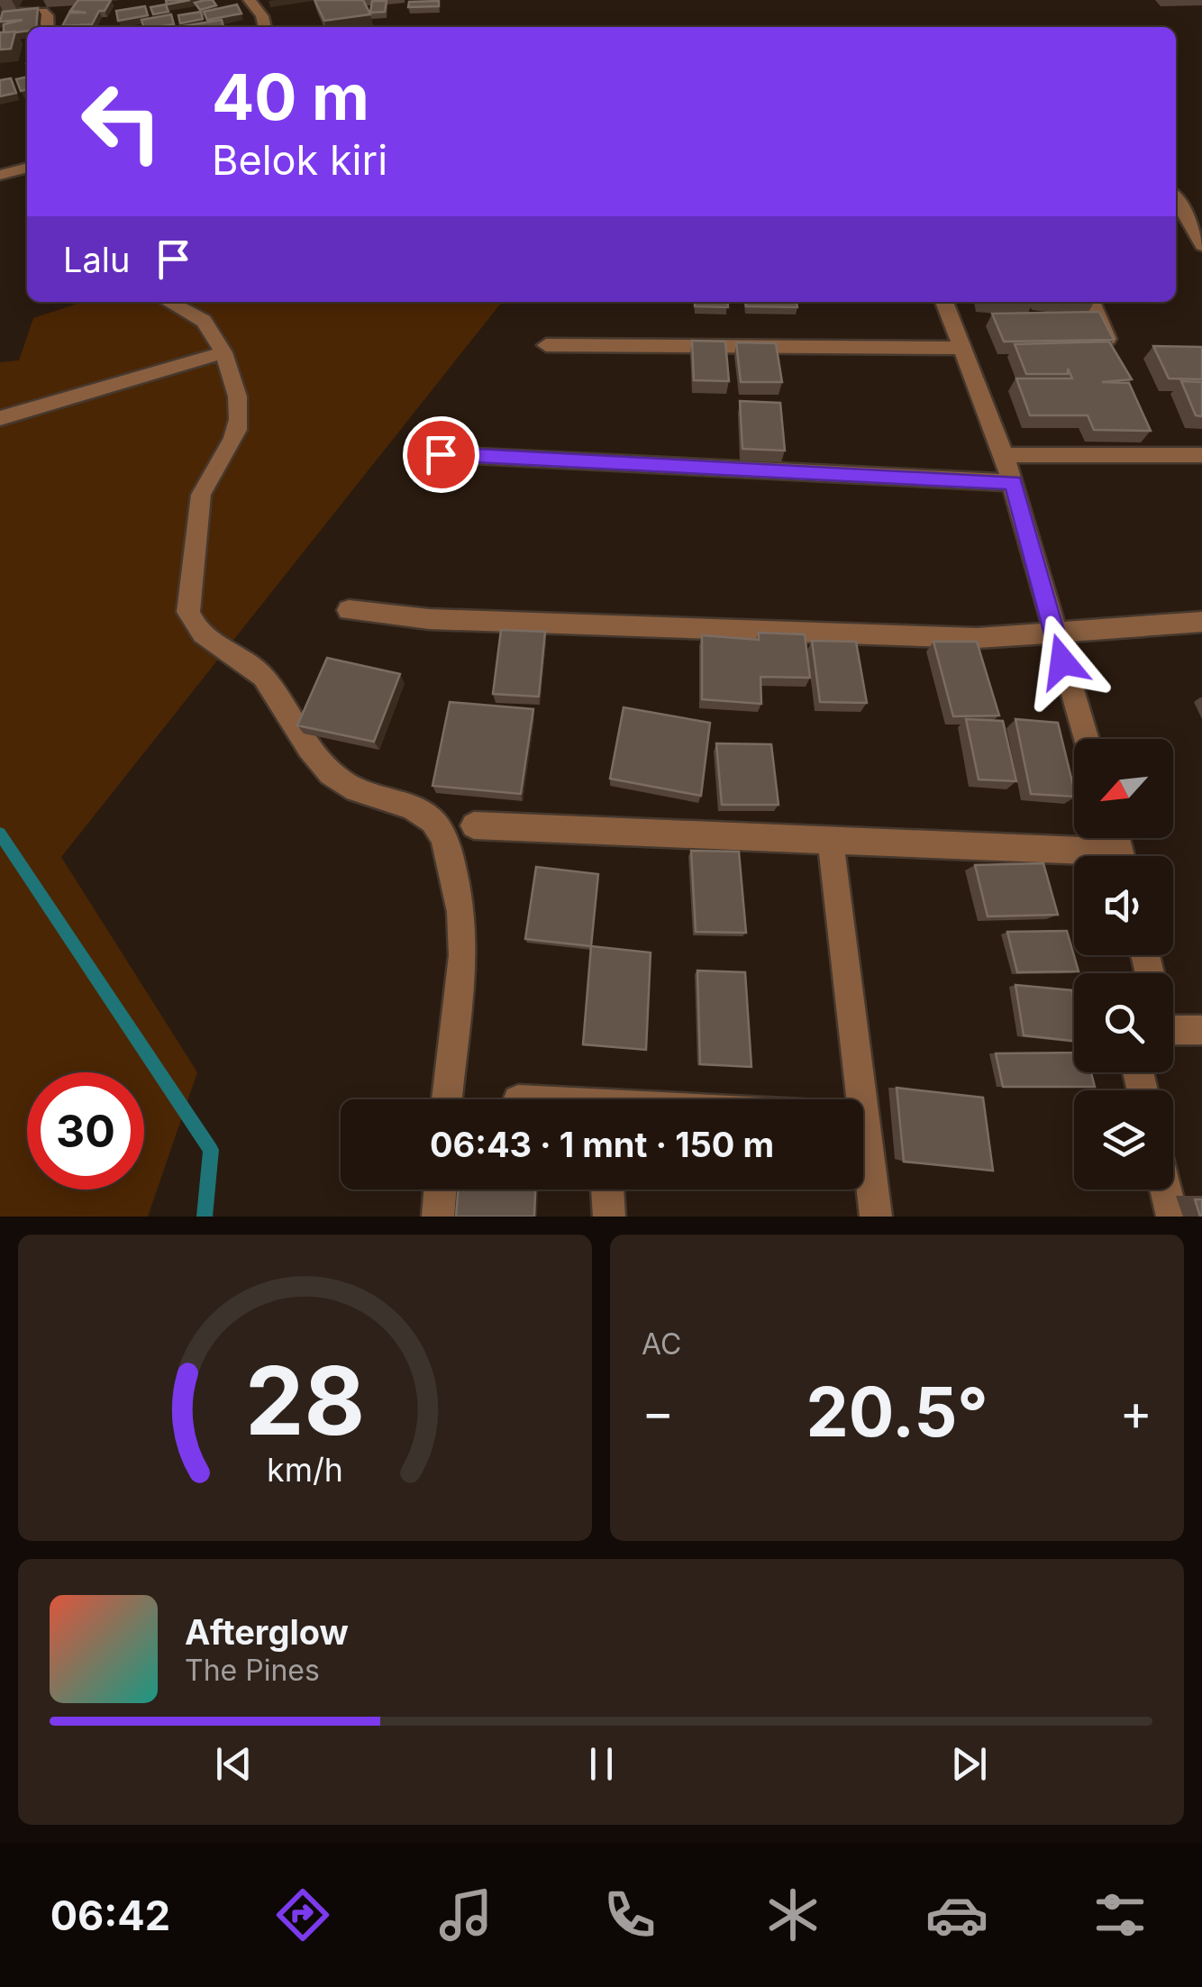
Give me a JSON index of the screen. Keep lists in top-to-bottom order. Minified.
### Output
{"north":"bottom left","page":{"turn":["40 m","Belok kiri"],"then":"Lalu","limit":"30","trip":"06:43 · 1 mnt · 150 m","tile":"AC","heat":["−","20.5°","+"],"song":["Afterglow","The Pines"],"tabs":"06:42","gauge":["28","km/h"]}}
